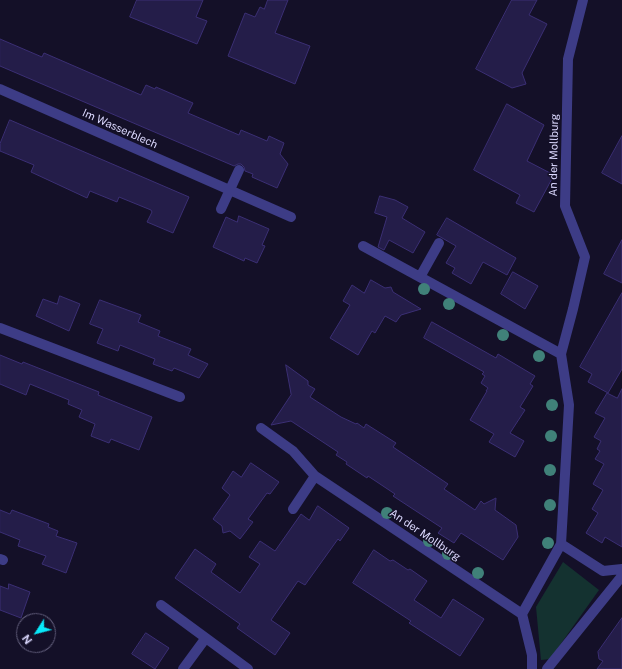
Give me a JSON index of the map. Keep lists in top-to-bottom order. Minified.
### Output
{"streets":{"street":["Im Wasserblech","An der Mollburg"]},"north":"bottom left"}
